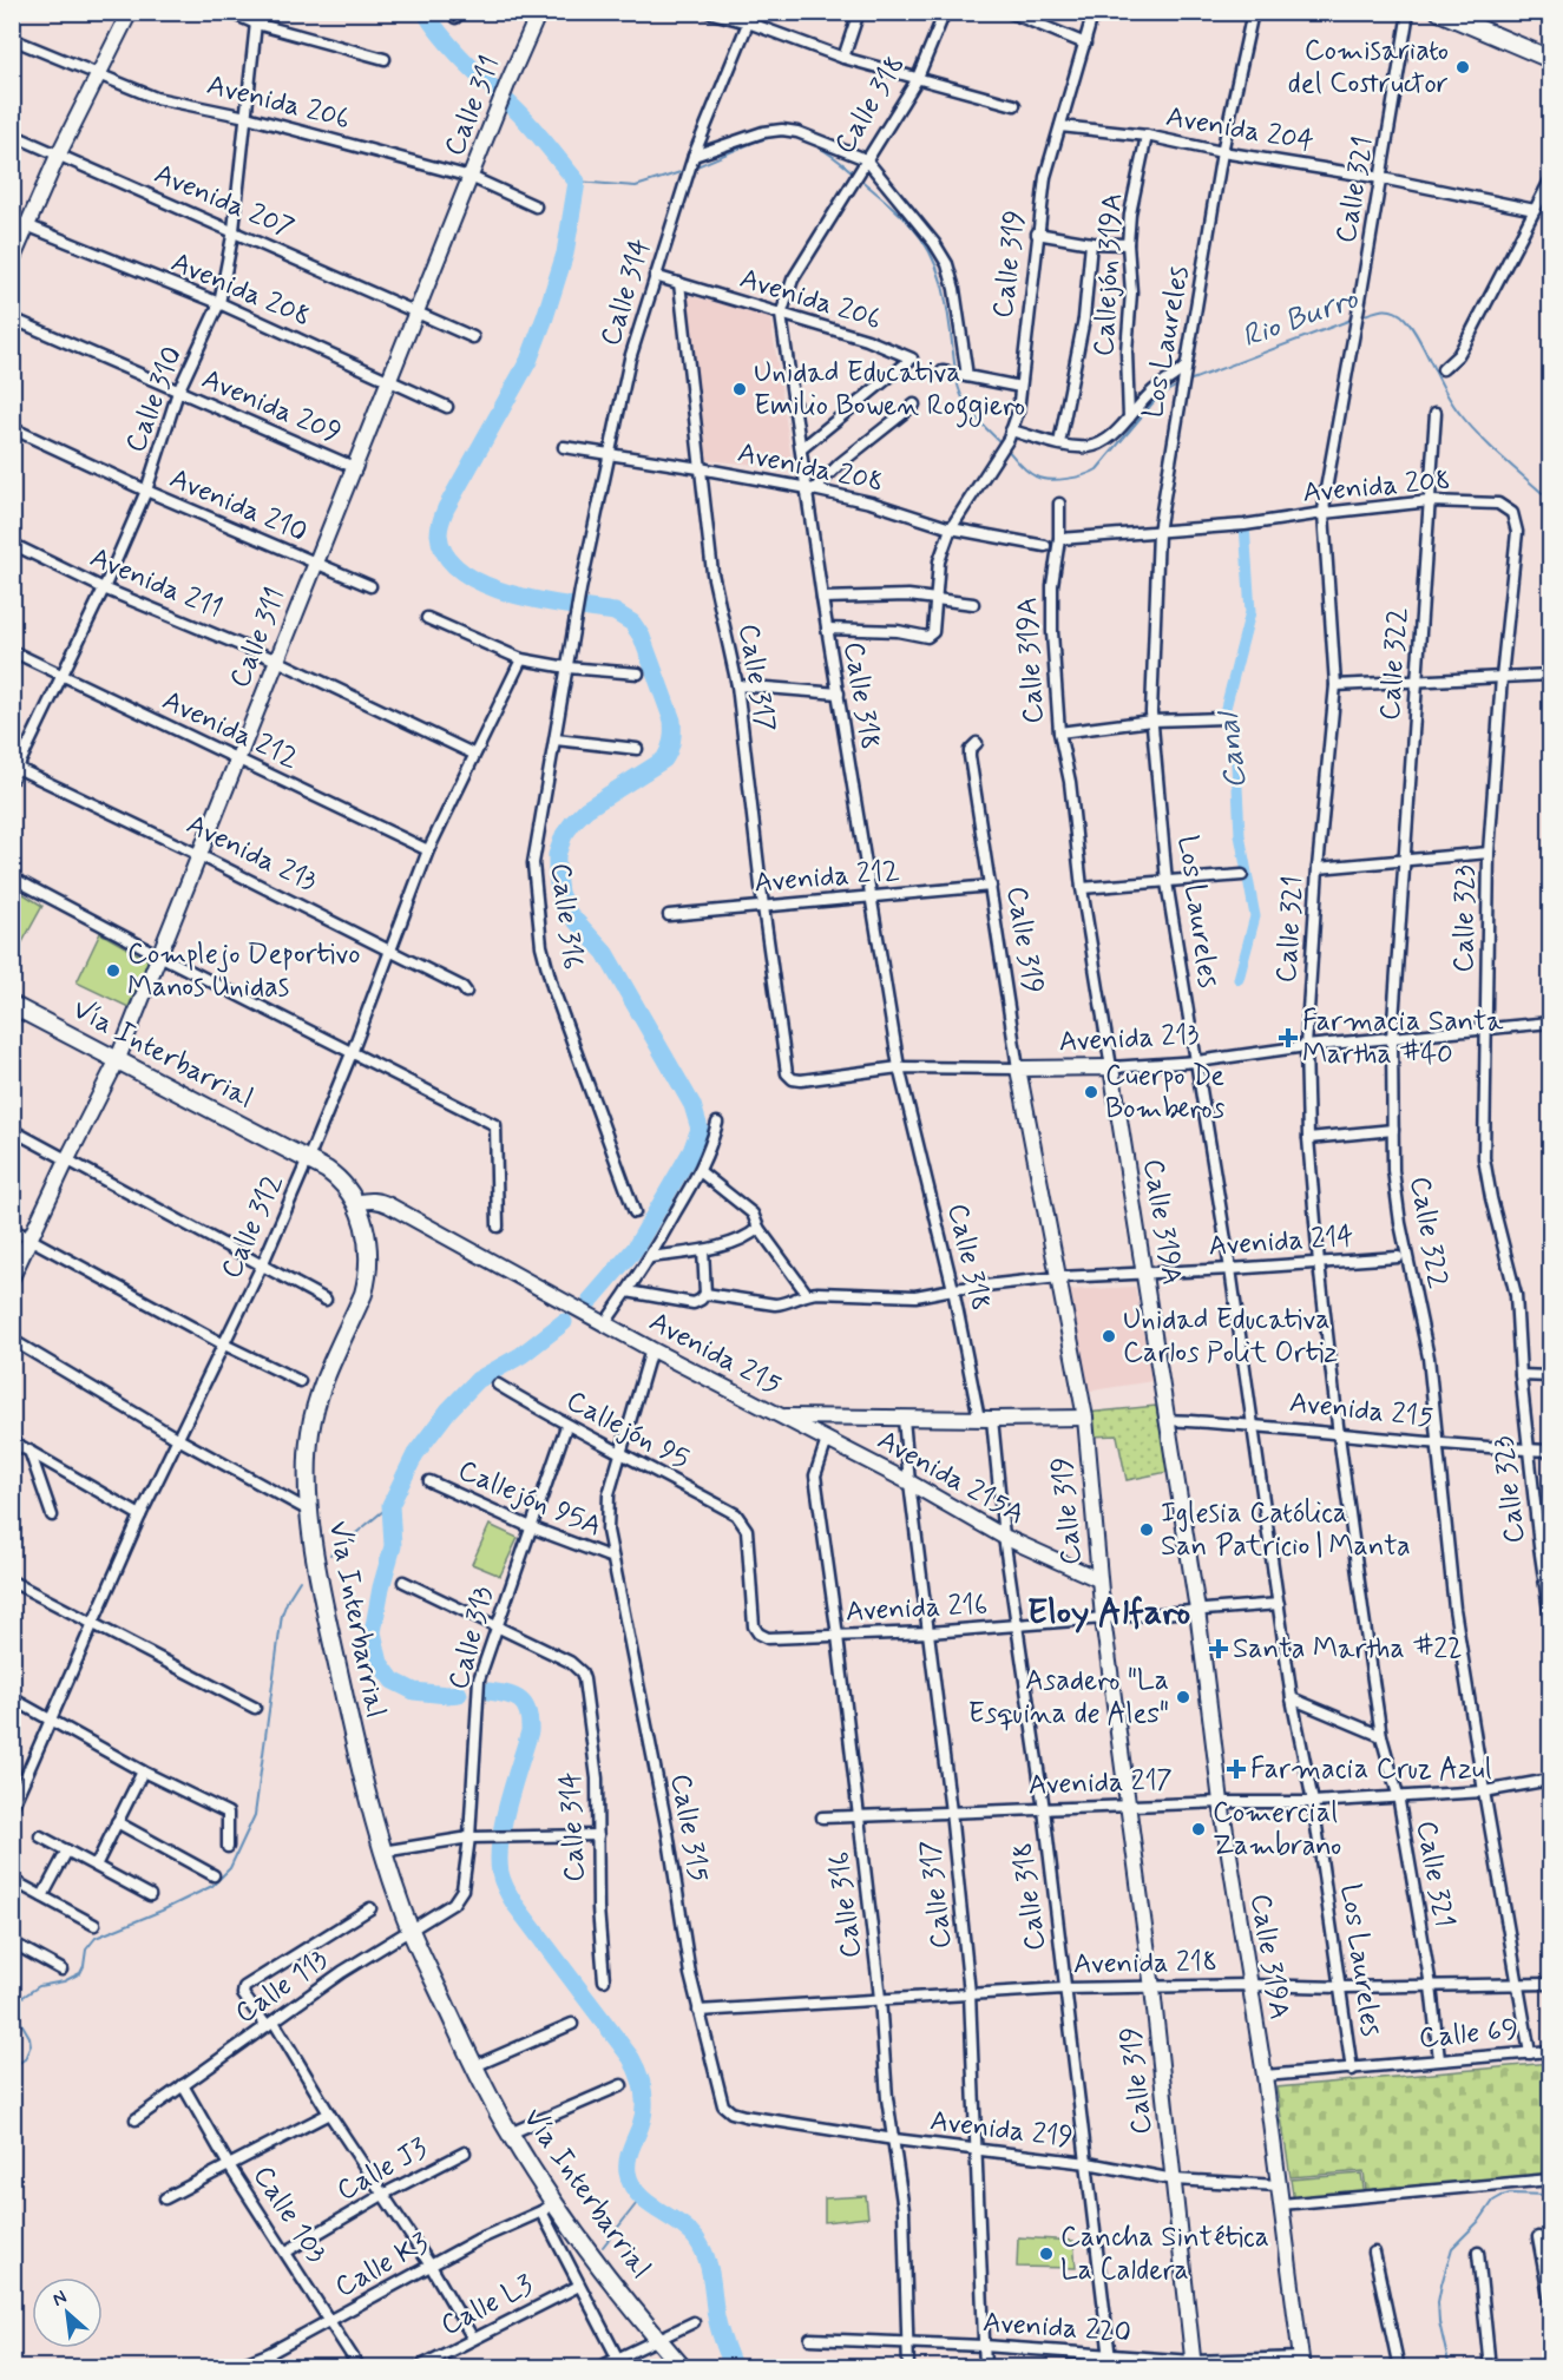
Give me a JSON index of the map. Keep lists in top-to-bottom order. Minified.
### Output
{"streets":{"main road":["Vía Interbarrial"],"street":["Avenida 206","Calle 318","Calle 311","Avenida 204","Calle 321","Avenida 207","Calle 319","Callejón 319A","Avenida 208","Calle 314","Los Laureles","Calle 310","Avenida 209","Avenida 210","Avenida 211","Calle 319A","Calle 322","Calle 317","Avenida 212","Avenida 213","Calle 316","Calle 323","Calle 312","Avenida 214","Avenida 215","Callejón 95","Avenida 215A","Callejón 95A","Avenida 216","Calle 313","Avenida 217","Calle 315","Avenida 218","Calle 113","Calle 69","Avenida 219","Calle J3","Calle 103","Calle K3","Calle L3","Avenida 220"]},"crossings":[["Avenida 206","Calle 318"],["Avenida 206","Calle 311"],["Avenida 206","Calle 314"],["Avenida 206","Calle 310"],["Avenida 206","Calle 317"],["Calle 318","Calle 319"],["Calle 318","Avenida 208"],["Calle 318","Avenida 212"],["Calle 318","Avenida 213"],["Calle 318","Avenida 214"],["Calle 318","Avenida 215"],["Calle 318","Avenida 215A"],["Calle 318","Avenida 216"],["Calle 318","Avenida 217"],["Calle 318","Avenida 218"],["Calle 318","Avenida 219"],["Calle 318","Avenida 220"],["Calle 311","Avenida 207"],["Calle 311","Avenida 208"],["Calle 311","Avenida 209"],["Calle 311","Avenida 210"],["Calle 311","Avenida 211"],["Calle 311","Avenida 212"],["Calle 311","Avenida 213"],["Calle 311","Vía Interbarrial"],["Avenida 204","Calle 321"],["Avenida 204","Calle 319"],["Avenida 204","Callejón 319A"],["Avenida 204","Los Laureles"],["Calle 321","Avenida 208"],["Calle 321","Avenida 213"],["Calle 321","Avenida 214"],["Calle 321","Avenida 215"],["Calle 321","Avenida 217"],["Calle 321","Avenida 218"],["Calle 321","Calle 69"],["Avenida 207","Calle 310"],["Calle 319","Avenida 208"],["Calle 319","Avenida 212"],["Calle 319","Avenida 213"],["Calle 319","Avenida 214"],["Calle 319","Avenida 215"],["Calle 319","Avenida 215A"],["Calle 319","Avenida 216"],["Calle 319","Avenida 217"],["Calle 319","Avenida 218"],["Calle 319","Avenida 219"],["Calle 319","Avenida 220"],["Avenida 208","Calle 314"],["Avenida 208","Los Laureles"],["Avenida 208","Calle 310"],["Avenida 208","Calle 319A"],["Avenida 208","Calle 322"],["Avenida 208","Calle 317"],["Avenida 208","Calle 323"],["Calle 314","Calle 316"],["Calle 314","Calle 313"],["Los Laureles","Avenida 213"],["Los Laureles","Avenida 214"],["Los Laureles","Avenida 215"],["Los Laureles","Avenida 216"],["Los Laureles","Avenida 217"],["Los Laureles","Avenida 218"],["Los Laureles","Calle 69"],["Calle 310","Avenida 209"],["Calle 310","Avenida 210"],["Calle 310","Avenida 211"],["Calle 310","Avenida 212"],["Calle 310","Avenida 213"],["Avenida 211","Calle 312"],["Calle 319A","Avenida 213"],["Calle 319A","Avenida 214"],["Calle 319A","Avenida 215"],["Calle 319A","Avenida 216"],["Calle 319A","Avenida 217"],["Calle 319A","Avenida 218"],["Calle 319A","Calle 69"],["Calle 319A","Avenida 219"],["Calle 319A","Avenida 220"],["Calle 322","Avenida 213"],["Calle 322","Avenida 215"],["Calle 322","Avenida 217"],["Calle 322","Avenida 218"],["Calle 322","Calle 69"],["Calle 317","Avenida 212"],["Calle 317","Avenida 213"],["Calle 317","Avenida 215"],["Calle 317","Avenida 215A"],["Calle 317","Avenida 216"],["Calle 317","Avenida 217"],["Calle 317","Avenida 218"],["Calle 317","Avenida 219"],["Calle 317","Avenida 220"],["Avenida 212","Calle 312"],["Avenida 213","Calle 323"],["Avenida 213","Calle 312"],["Calle 316","Avenida 215A"],["Calle 316","Avenida 216"],["Calle 316","Avenida 217"],["Calle 316","Avenida 218"],["Calle 316","Avenida 219"],["Calle 316","Avenida 220"],["Calle 323","Avenida 215"],["Vía Interbarrial","Calle 312"],["Vía Interbarrial","Avenida 215"],["Vía Interbarrial","Calle 313"],["Vía Interbarrial","Calle 113"],["Vía Interbarrial","Calle K3"],["Avenida 215","Avenida 215A"],["Avenida 215","Calle 315"],["Callejón 95","Avenida 216"],["Callejón 95","Calle 313"],["Callejón 95","Calle 315"],["Callejón 95A","Calle 313"],["Callejón 95A","Calle 315"],["Calle 313","Calle 113"],["Calle 315","Avenida 218"],["Calle 315","Avenida 219"],["Calle 113","Calle 103"],["Calle J3","Calle 103"],["Calle 103","Calle K3"]],"districts":["Eloy Alfaro"],"water":["Rio Burro","Canal"],"places":{"other":["Comisariato del Costructor","Unidad Educativa Emilio Bowen Roggiero","Complejo Deportivo Manos Unidas","Cuerpo De Bomberos","Unidad Educativa Carlos Polit Ortiz","Iglesia Católica San Patricio | Manta","Asadero \"La Esquina de Ales\"","Comercial Zambrano","Cancha Sintética La Caldera"],"health":["Farmacia Santa Martha #40","Santa Martha #22","Farmacia Cruz Azul"]},"north":"top left"}
